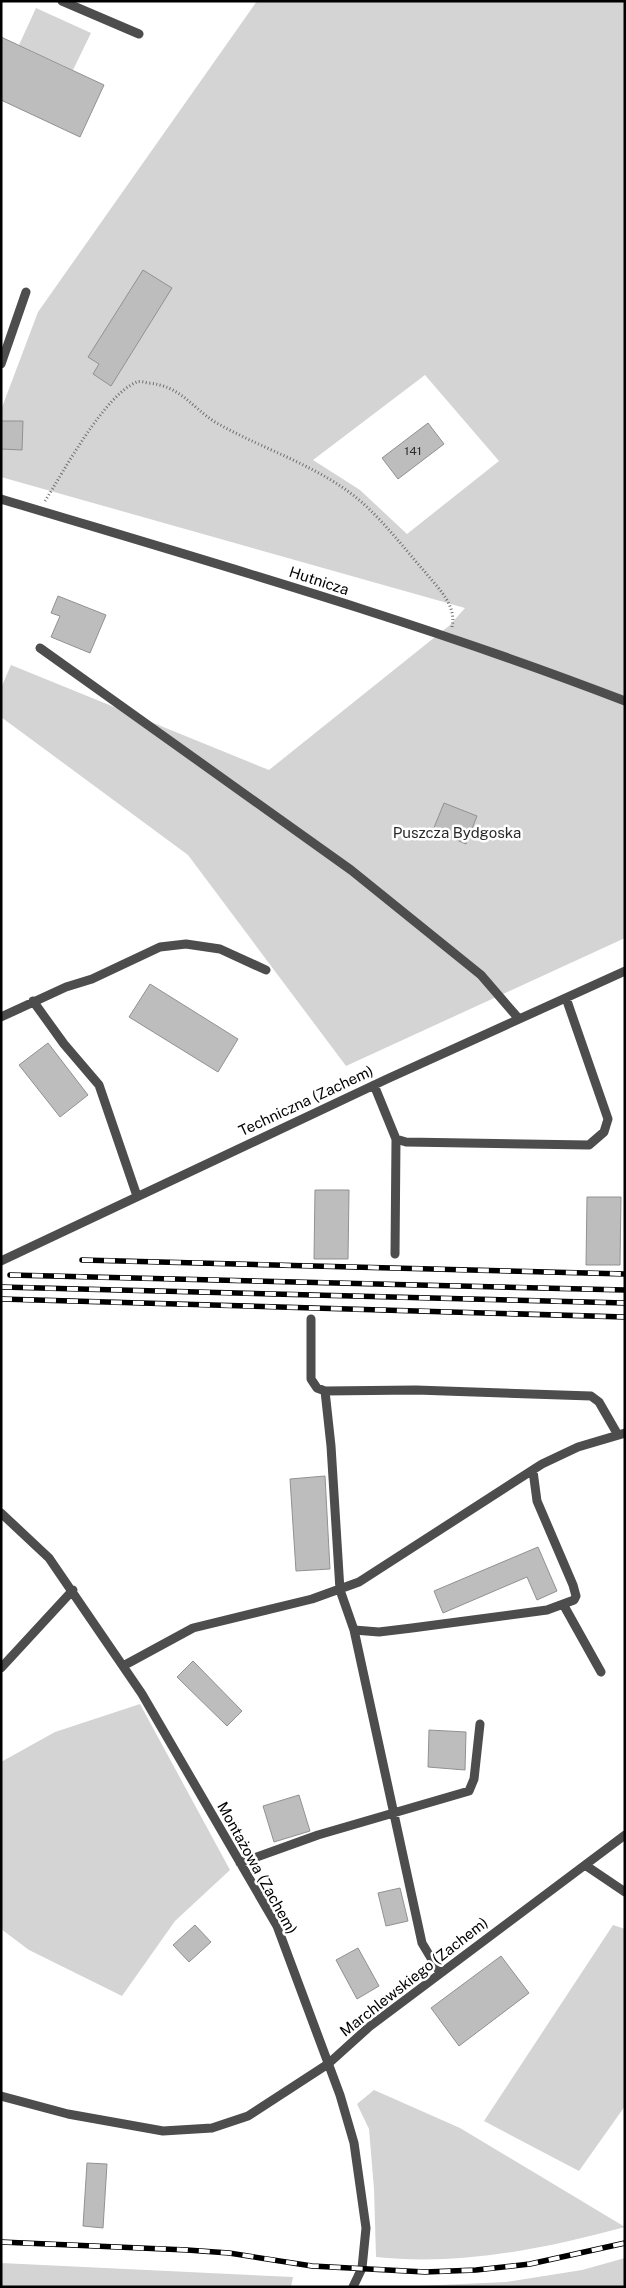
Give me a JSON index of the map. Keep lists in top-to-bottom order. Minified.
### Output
{"streets":{"street":["Hutnicza","Techniczna (Zachem)","Montażowa (Zachem)","Marchlewskiego (Zachem)"]},"crossings":[["Montażowa (Zachem)","Marchlewskiego (Zachem)"]],"parks":["Puszcza Bydgoska"],"house_numbers":["141"]}
